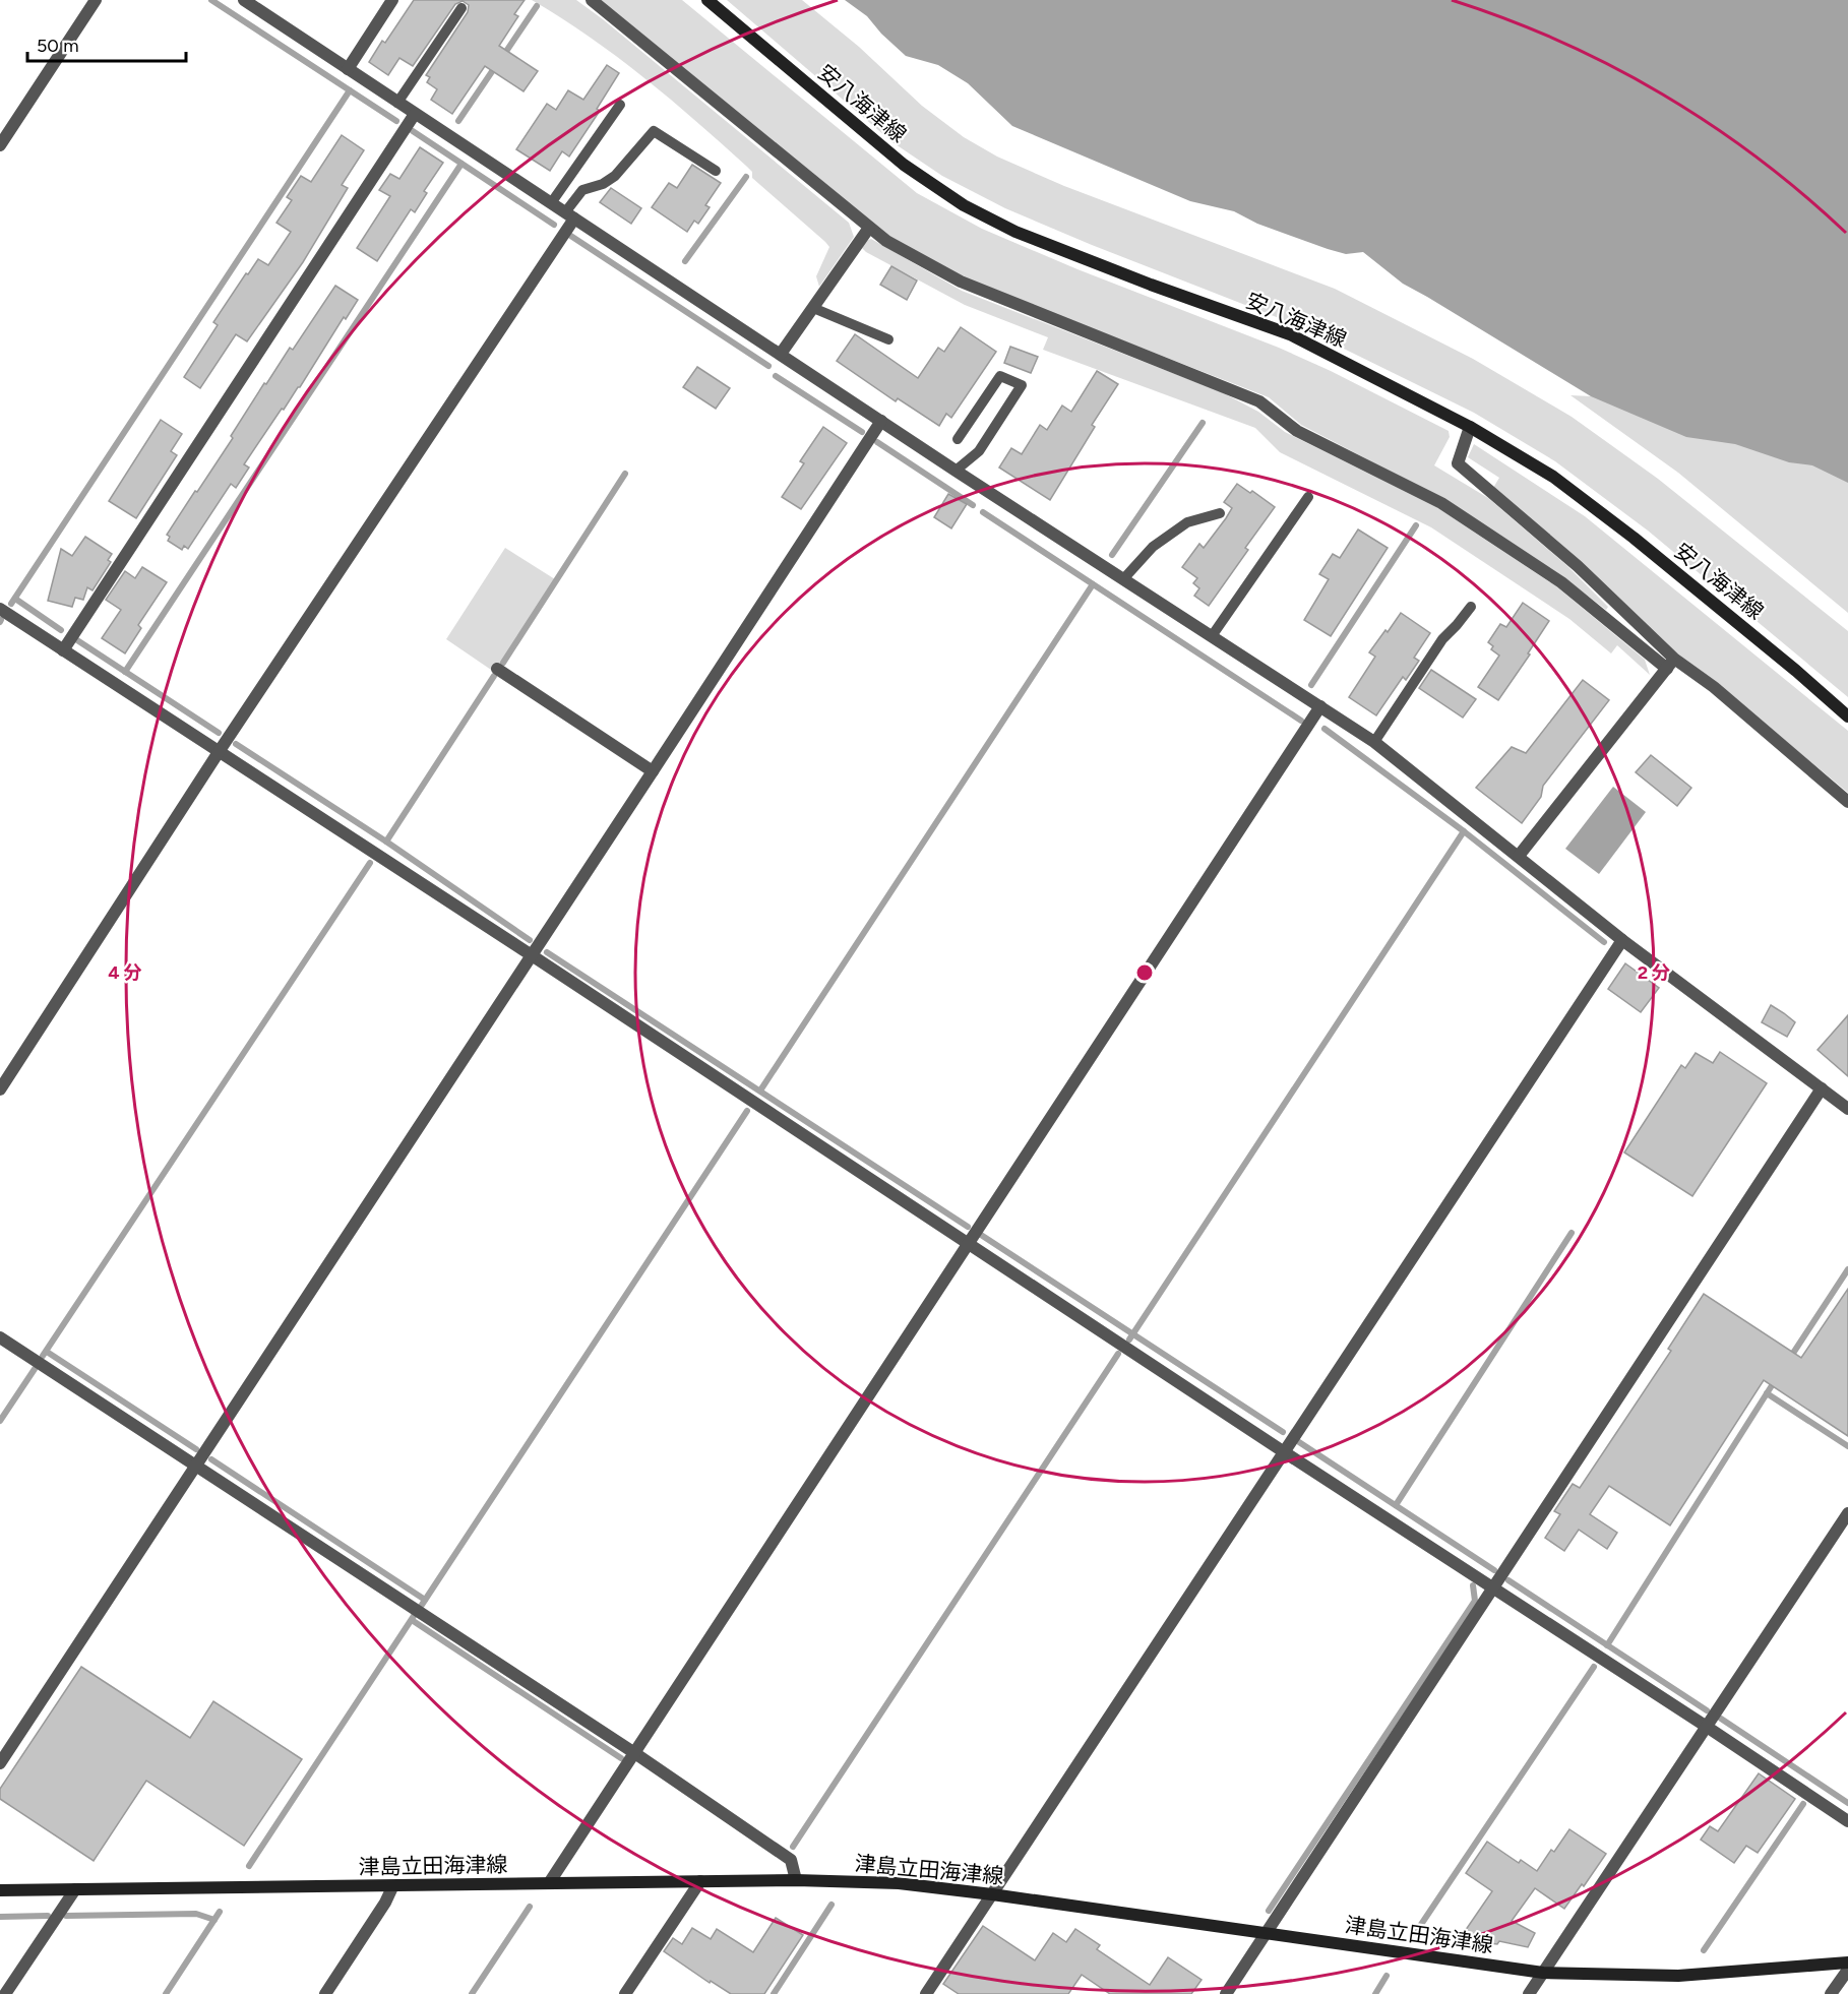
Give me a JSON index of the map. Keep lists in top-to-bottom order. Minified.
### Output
{"streets":{"main road":["安八海津線","津島立田海津線"]},"scale_bar":"50 m","rings":["2 分","4 分"]}
